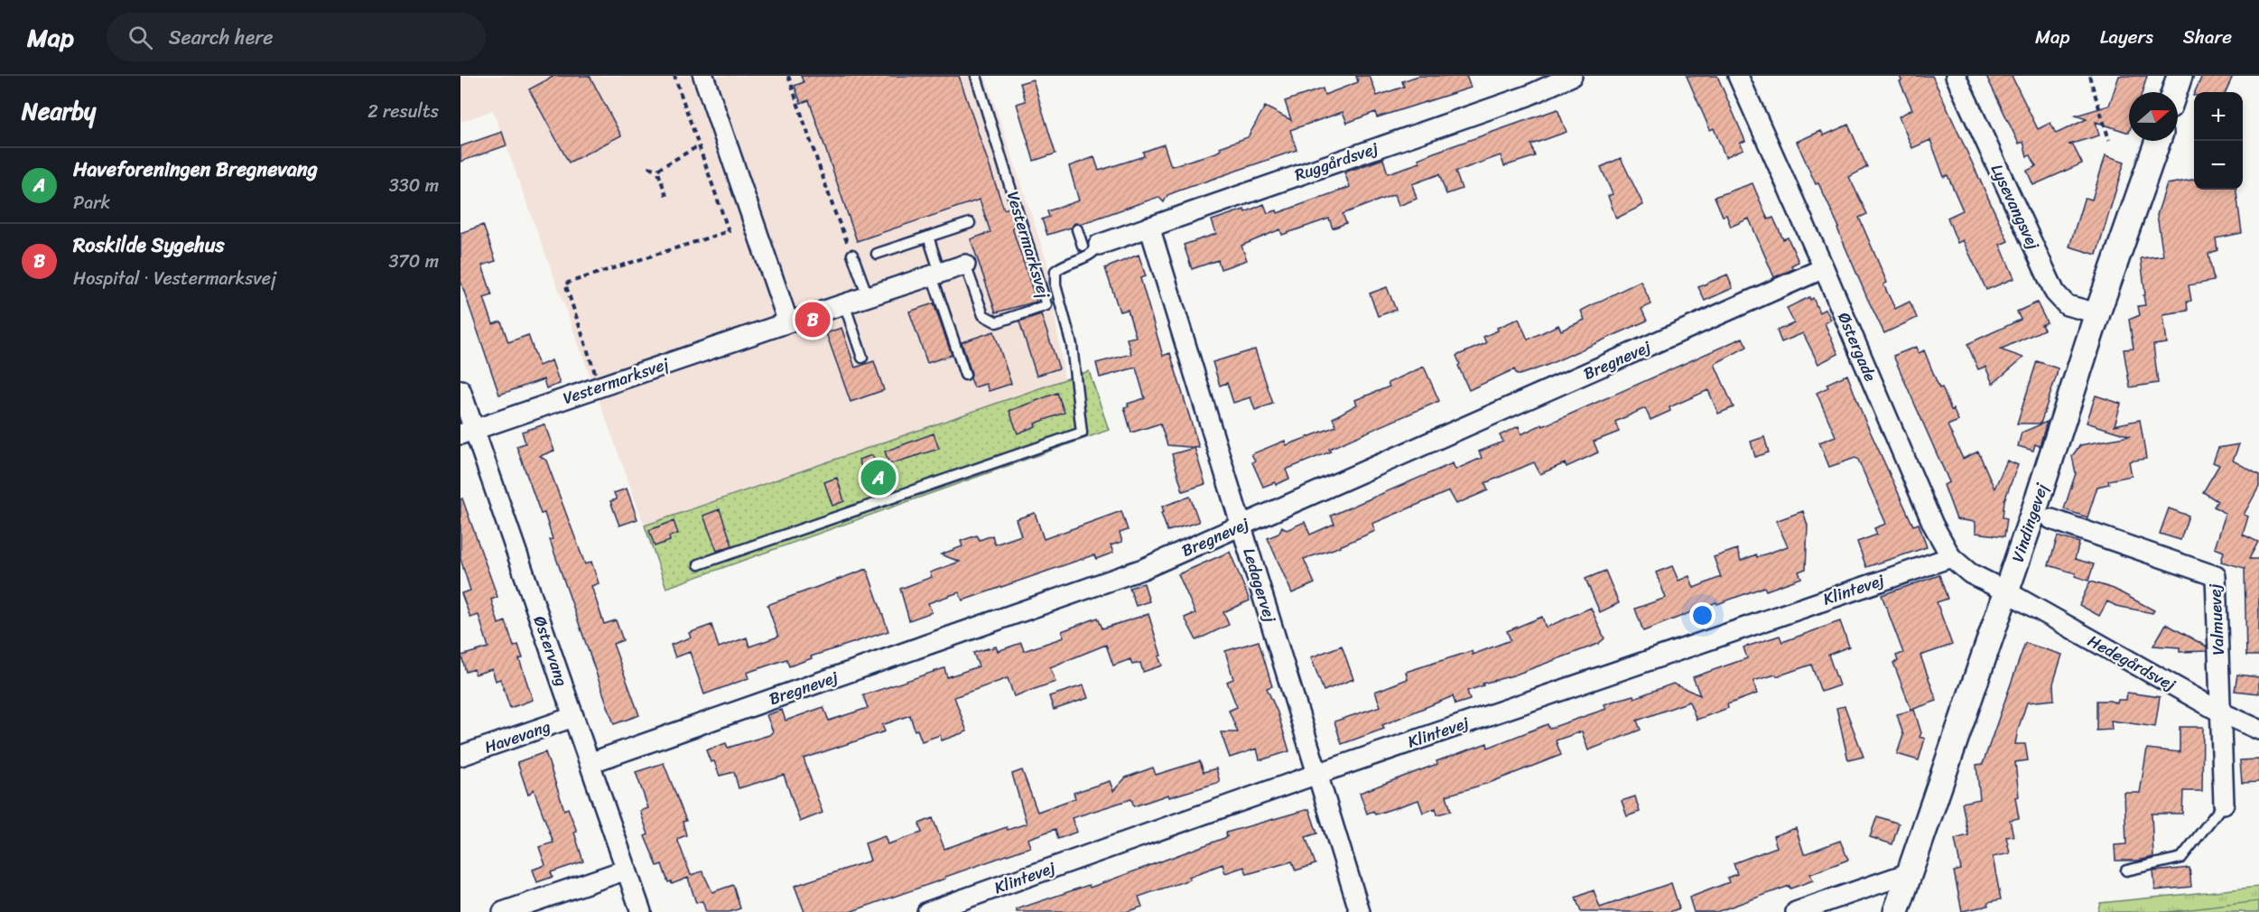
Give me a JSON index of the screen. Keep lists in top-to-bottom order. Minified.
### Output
{"streets":{"street":["Ruggårdsvej","Lysevangsvej","Vestermarksvej","Østergade","Bregnevej","Vindingevej","Ledagervej","Klintevej","Valmuevej","Østervang","Hedegårdsvej","Havevang"]},"crossings":[["Ruggårdsvej","Ledagervej"],["Lysevangsvej","Vindingevej"],["Vestermarksvej","Østervang"],["Østergade","Bregnevej"],["Østergade","Vindingevej"],["Østergade","Klintevej"],["Østergade","Hedegårdsvej"],["Bregnevej","Ledagervej"],["Bregnevej","Østervang"],["Vindingevej","Hedegårdsvej"],["Ledagervej","Klintevej"],["Valmuevej","Hedegårdsvej"],["Østervang","Havevang"]],"north":"right","page":{"header":"Map","search":"Search here","nav":["Map","Layers","Share"],"heading":["Nearby","2 results"],"map_buttons":["+","−"],"list":[{"mark":"A","name":"Haveforeningen Bregnevang","note":"Park","value":"330 m"},{"mark":"B","name":"Roskilde Sygehus","note":"Hospital · Vestermarksvej","value":"370 m"}],"pins":["B","A"]}}
